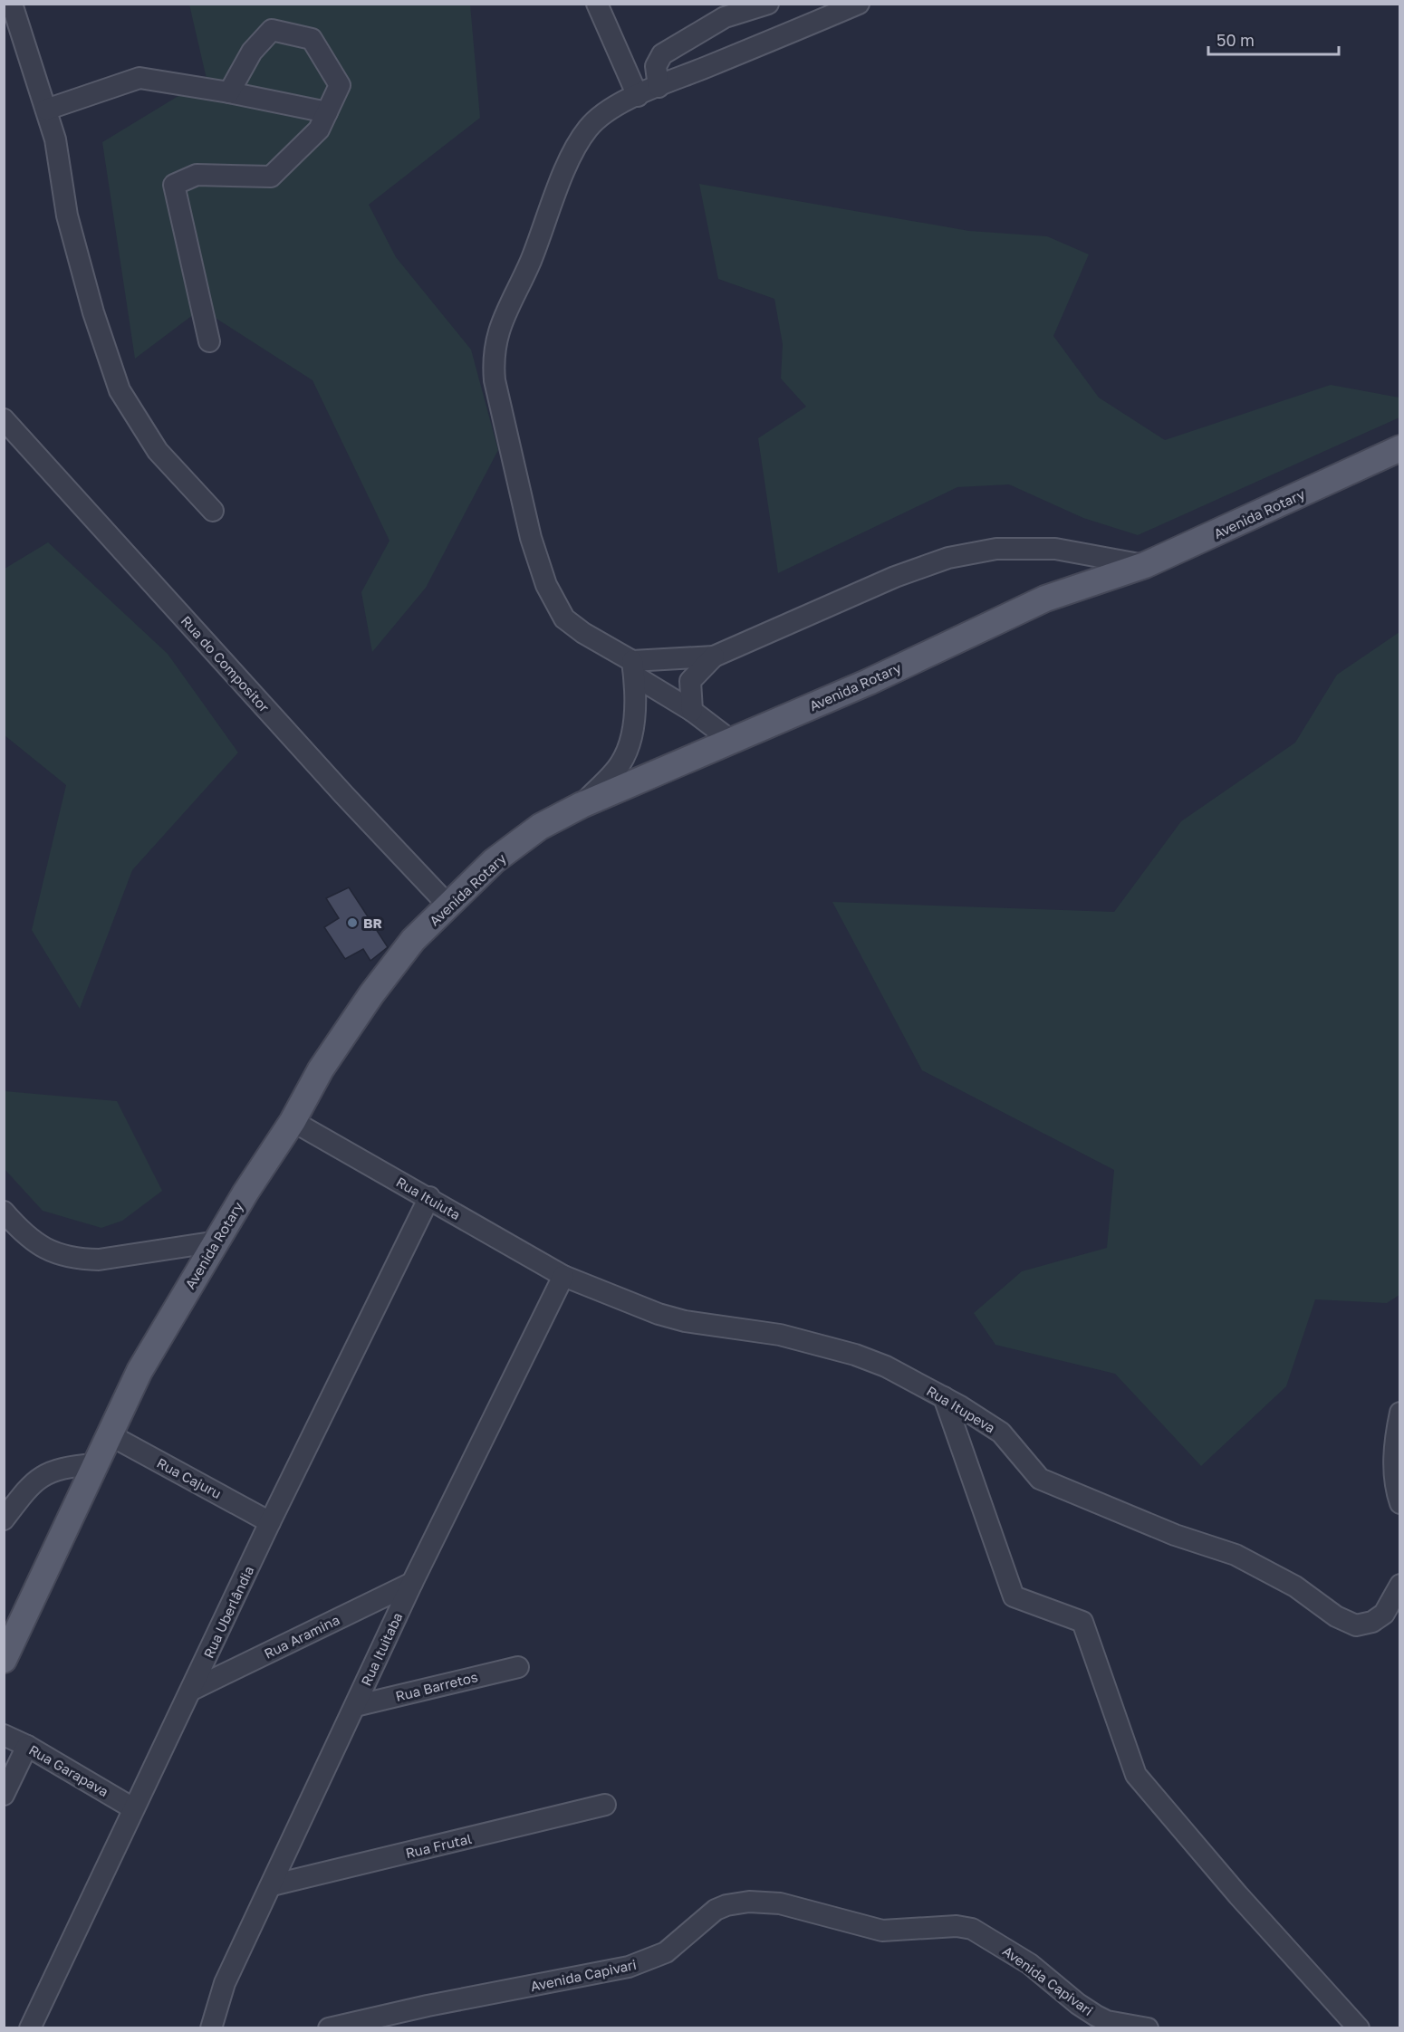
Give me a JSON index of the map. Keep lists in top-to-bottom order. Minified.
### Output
{"streets":{"main road":["Avenida Rotary"],"street":["Rua do Compositor","Rua Ituiuta","Rua Itupeva","Rua Cajuru","Rua Uberlândia","Rua Aramina","Rua Ituitaba","Rua Barretos","Rua Garapava","Rua Frutal","Avenida Capivari"]},"crossings":[["Avenida Rotary","Rua do Compositor"],["Avenida Rotary","Rua Ituiuta"],["Avenida Rotary","Rua Cajuru"],["Rua Ituiuta","Rua Itupeva"],["Rua Ituiuta","Rua Uberlândia"],["Rua Ituiuta","Rua Ituitaba"],["Rua Itupeva","Rua Ituitaba"],["Rua Cajuru","Rua Uberlândia"],["Rua Uberlândia","Rua Aramina"],["Rua Uberlândia","Rua Garapava"],["Rua Aramina","Rua Ituitaba"],["Rua Ituitaba","Rua Barretos"],["Rua Ituitaba","Rua Frutal"]],"places":["BR"],"scale_bar":"50 m"}
